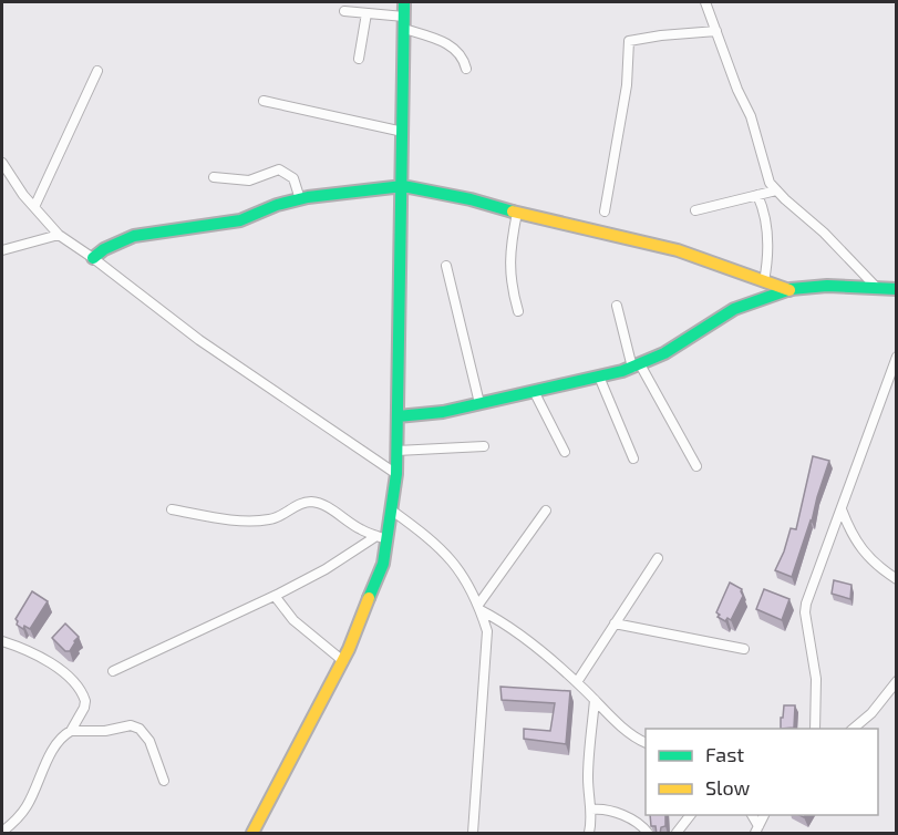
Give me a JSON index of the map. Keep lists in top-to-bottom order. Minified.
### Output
{"legend":["Fast","Slow"]}
